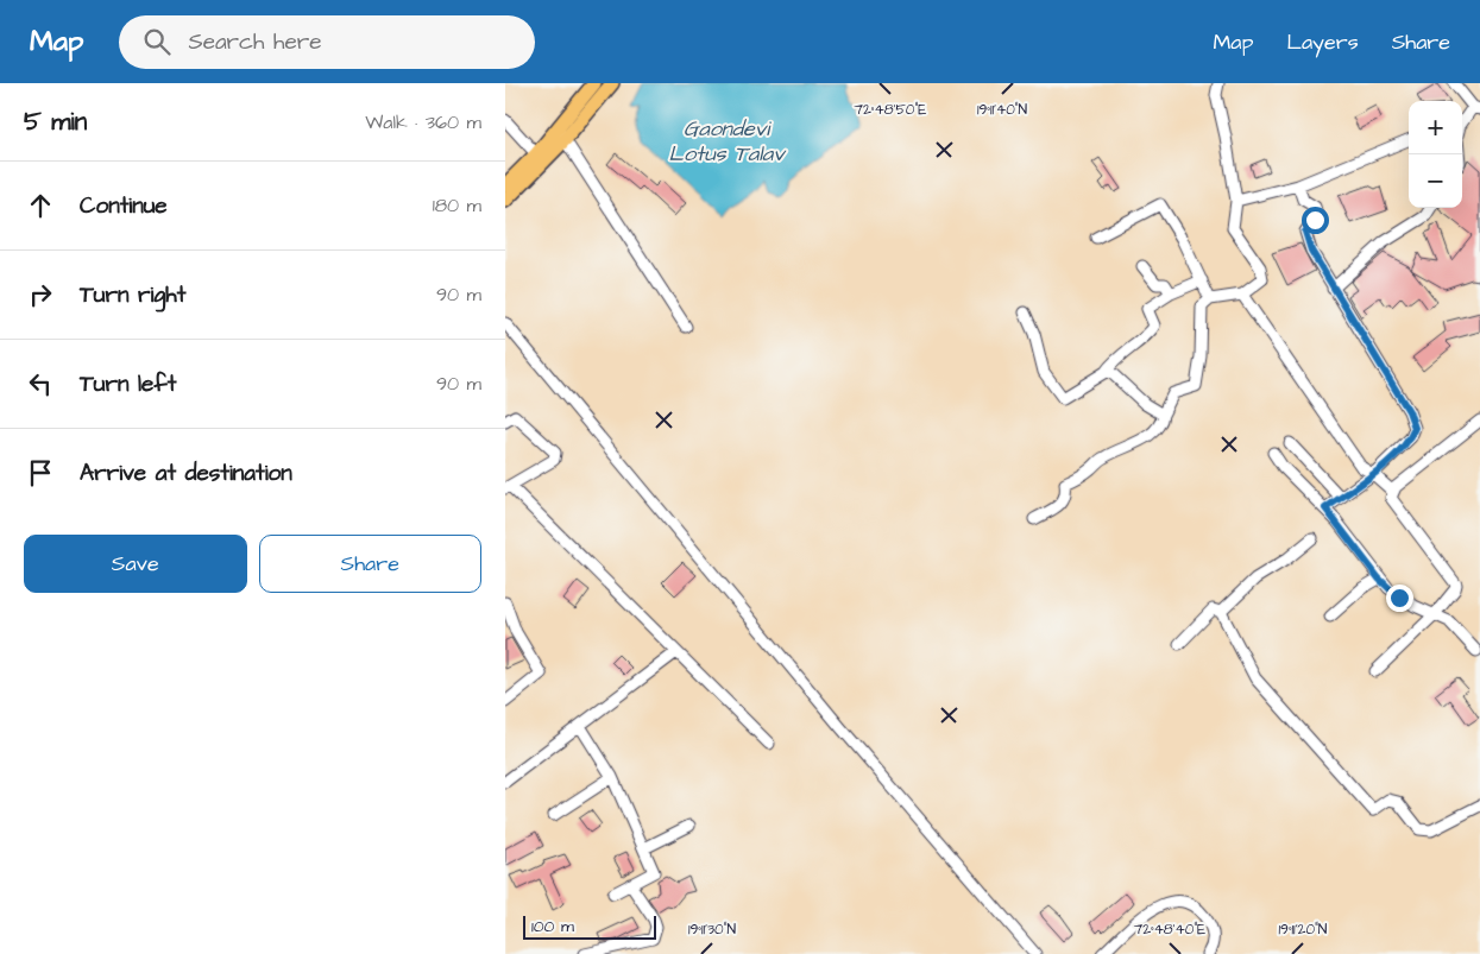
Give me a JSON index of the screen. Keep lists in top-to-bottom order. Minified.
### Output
{"water":["Gaondevi Lotus Talav"],"scale_bar":"100 m","page":{"header":"Map","search":"Search here","nav":["Map","Layers","Share"],"heading":["5 min","Walk · 360 m"],"map_buttons":["+","−"],"list":[["Continue","180 m"],["Turn right","90 m"],["Turn left","90 m"],"Arrive at destination"],"buttons":["Save","Share"],"scale":"100 m"},"coordinates":["19°11'40\"N","72°48'50\"E","72°48'40\"E","19°11'30\"N","19°11'20\"N"]}
